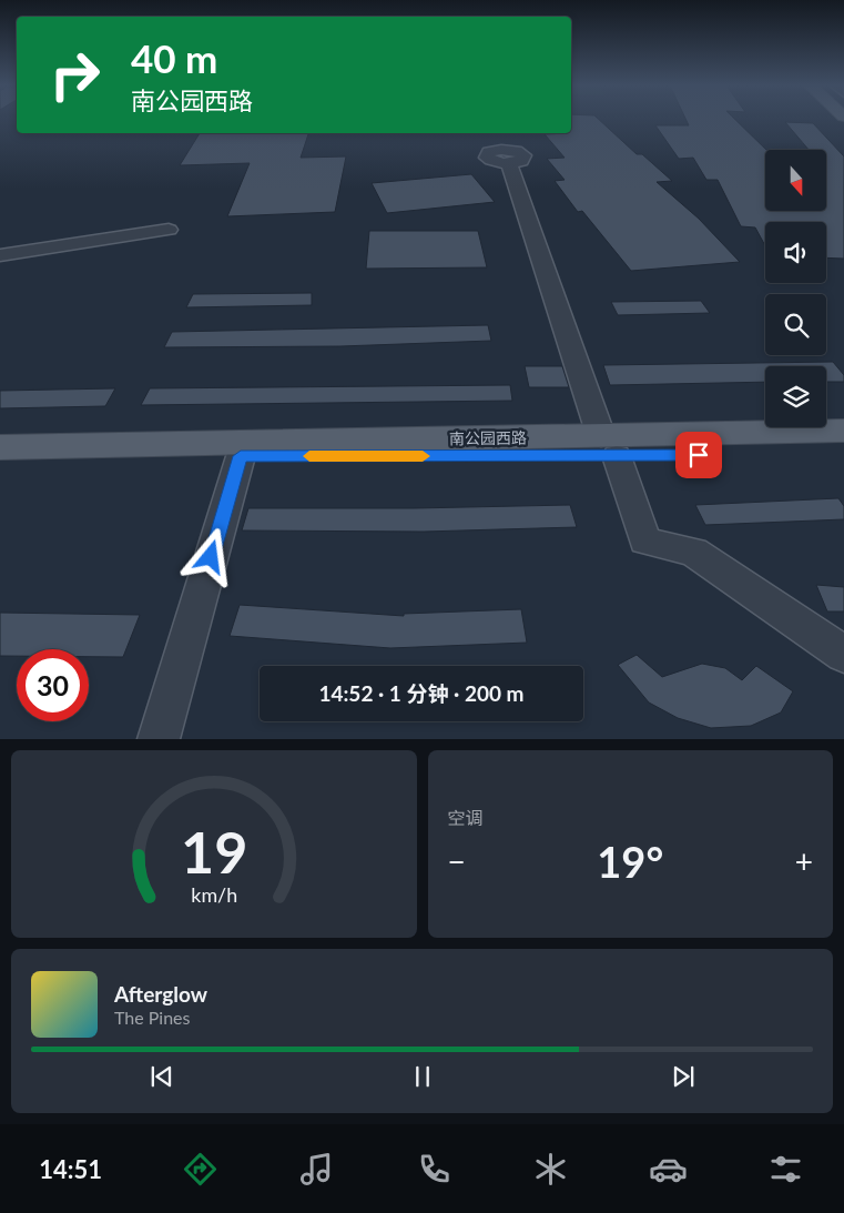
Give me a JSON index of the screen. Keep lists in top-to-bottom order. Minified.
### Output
{"streets":{"main road":["南公园西路"]},"north":"bottom","page":{"turn":["40 m","南公园西路"],"limit":"30","trip":"14:52 · 1 分钟 · 200 m","tile":"空调","heat":["−","19°","+"],"song":["Afterglow","The Pines"],"tabs":"14:51","gauge":["19","km/h"]}}
